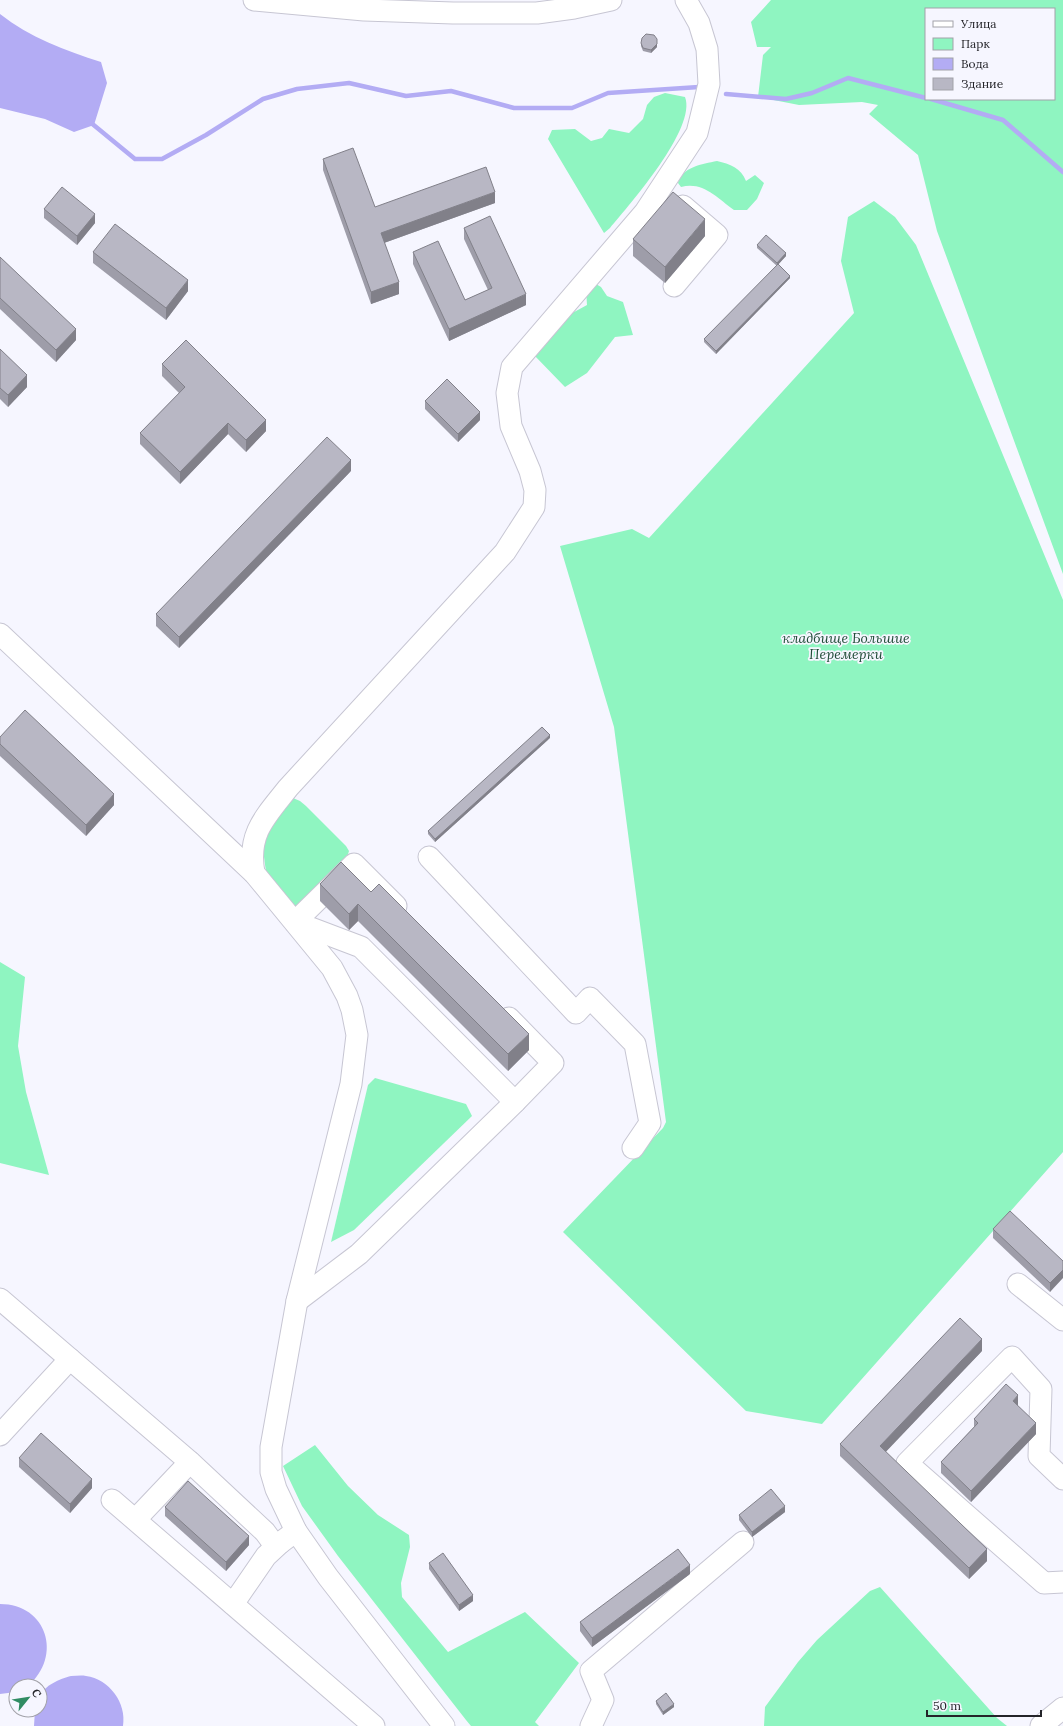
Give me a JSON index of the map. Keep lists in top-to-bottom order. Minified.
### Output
{"parks":["кладбище Большие Перемерки"],"legend":["Улица","Парк","Вода","Здание"],"scale_bar":"50 m","north":"top right"}
